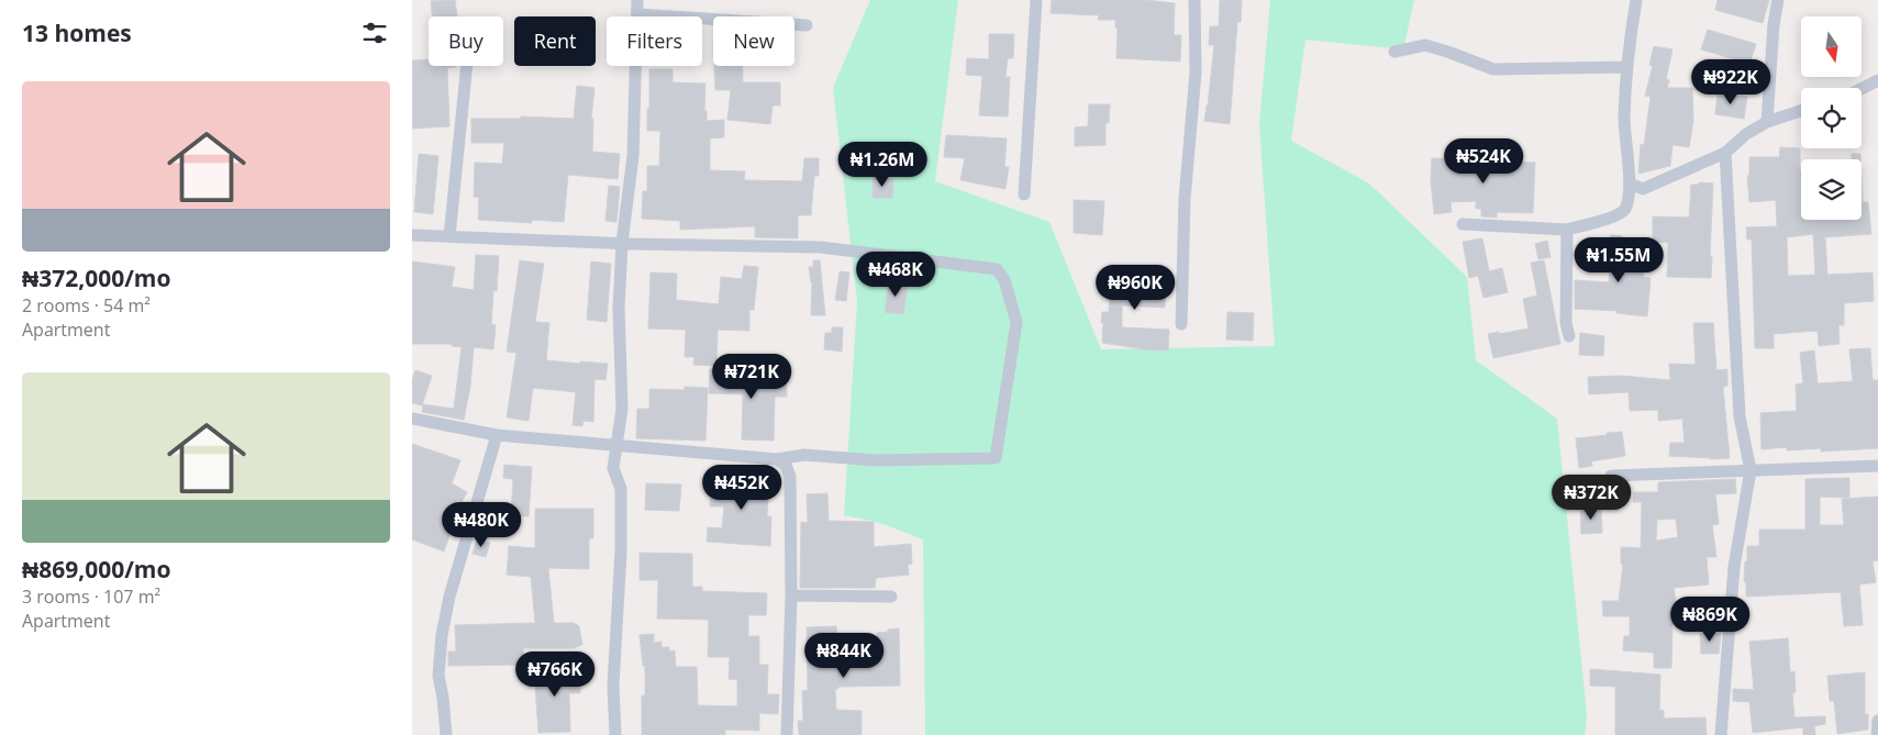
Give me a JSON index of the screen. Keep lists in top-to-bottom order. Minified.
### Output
{"north":"bottom","page":{"heading":"13 homes","chip":["Buy","Rent","Filters","New"],"price":["₦922K","₦524K","₦1.26M","₦1.55M","₦468K","₦960K","₦721K","₦452K","₦372K","₦480K","₦869K","₦844K","₦766K"],"list":[{"name":"₦372,000/mo","note":"2 rooms · 54 m² · Apartment"},{"name":"₦869,000/mo","note":"3 rooms · 107 m² · Apartment"}]}}
